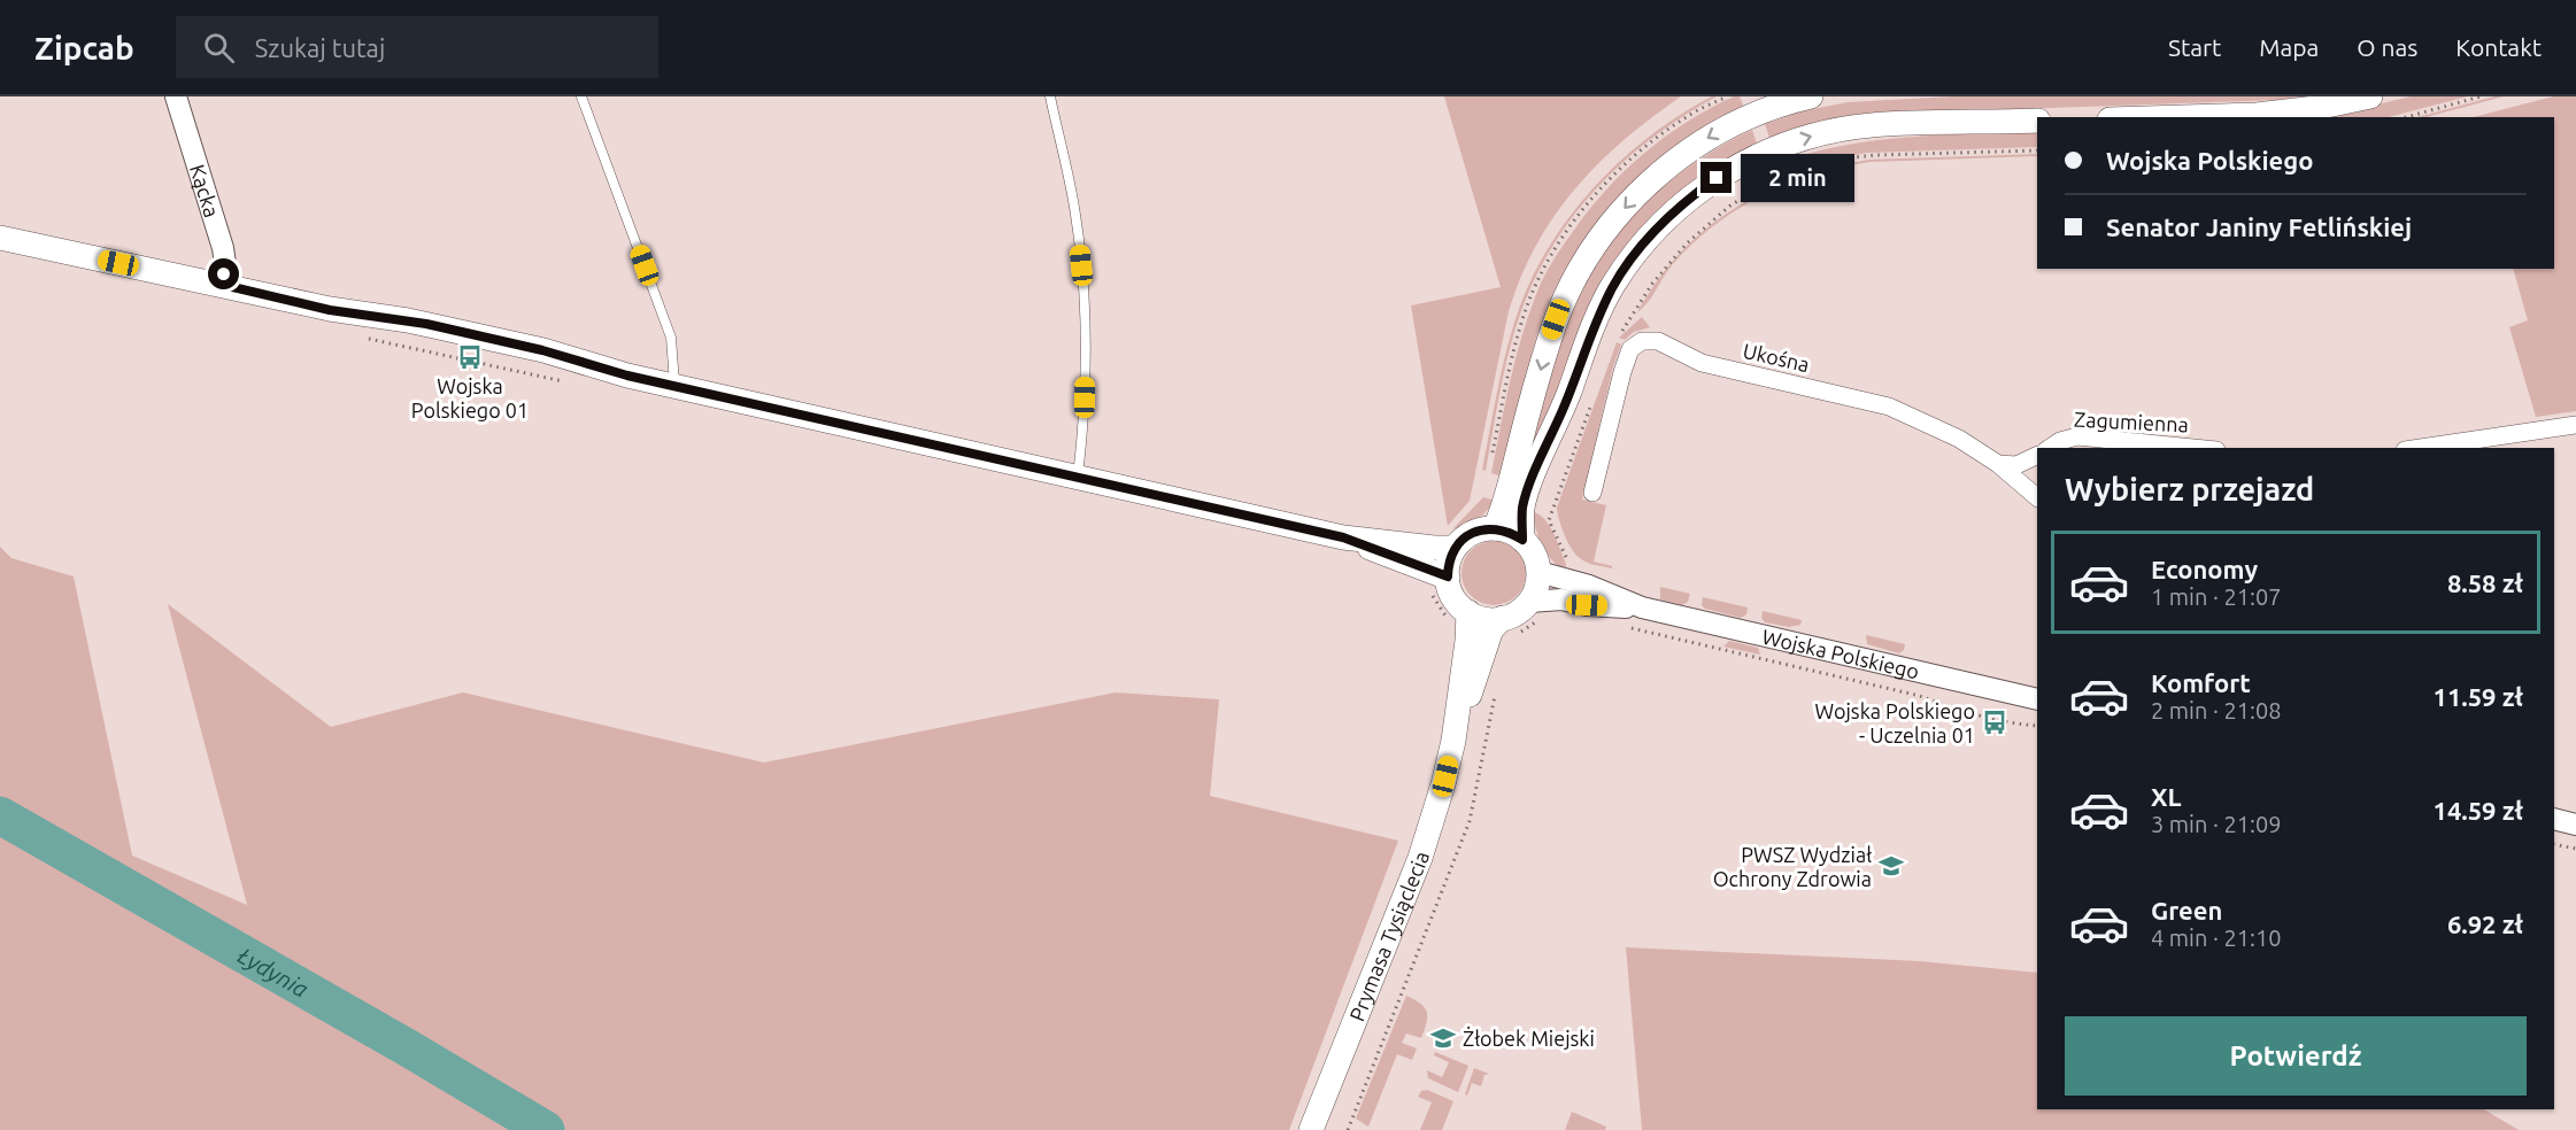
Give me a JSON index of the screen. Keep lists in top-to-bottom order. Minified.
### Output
{"streets":{"main road":["Prymasa Tysiąclecia"],"street":["Kącka","Ukośna","Zagumienna","Wojska Polskiego"]},"crossings":[["Wojska Polskiego","Prymasa Tysiąclecia"]],"water":["Łydynia"],"places":{"bus stop":["Wojska Polskiego 01","Wojska Polskiego - Uczelnia 01"],"school or university":["PWSZ Wydział Ochrony Zdrowia","Żłobek Miejski"]},"page":{"header":"Zipcab","search":"Szukaj tutaj","nav":["Start","Mapa","O nas","Kontakt"],"banner":["Wojska Polskiego","Senator Janiny Fetlińskiej"],"bubble":"2 min","heading":"Wybierz przejazd","list":[{"name":"Economy","note":"1 min · 21:07","value":"8.58 zł"},{"name":"Komfort","note":"2 min · 21:08","value":"11.59 zł"},{"name":"XL","note":"3 min · 21:09","value":"14.59 zł"},{"name":"Green","note":"4 min · 21:10","value":"6.92 zł"}],"buttons":"Potwierdź"}}
